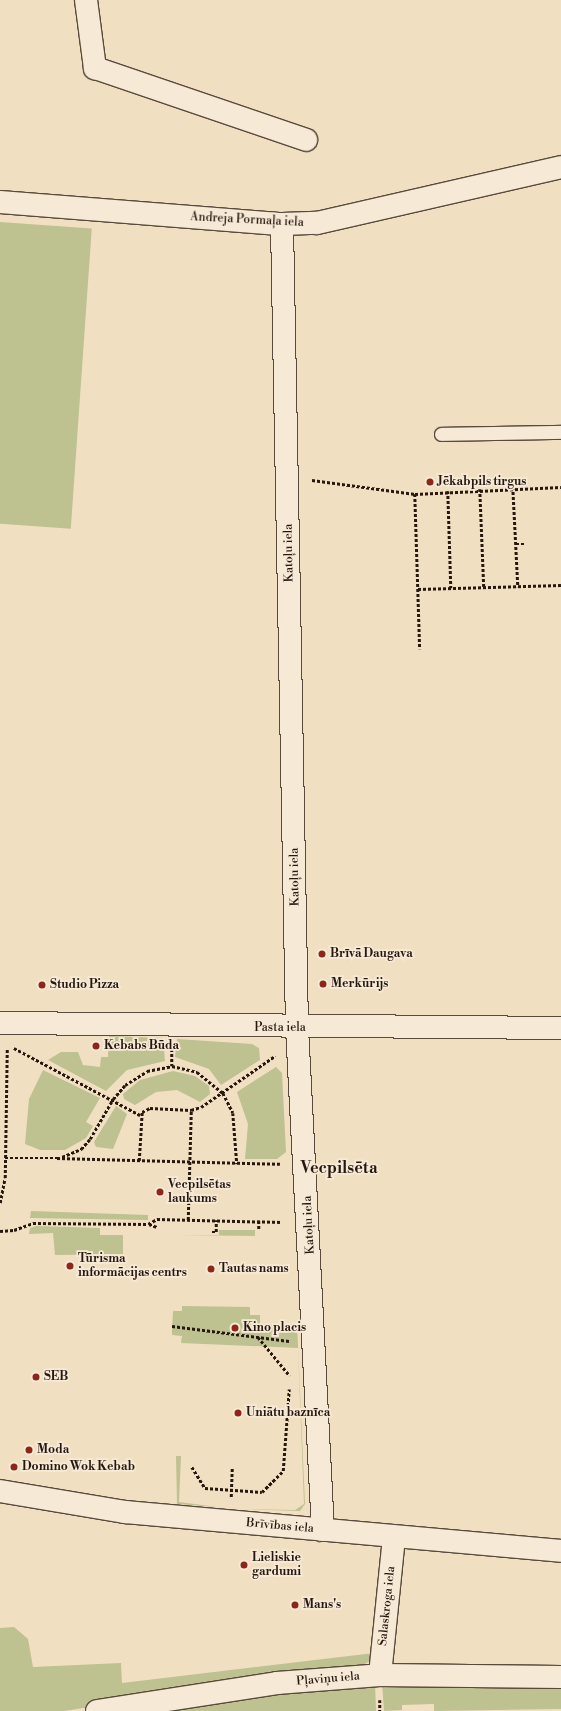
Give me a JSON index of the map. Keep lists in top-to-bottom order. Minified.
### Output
{"streets":{"street":["Andreja Pormaļa iela","Katoļu iela","Pasta iela","Brīvības iela","Salaskroga iela","Pļaviņu iela"]},"crossings":[["Andreja Pormaļa iela","Katoļu iela"],["Katoļu iela","Pasta iela"],["Katoļu iela","Brīvības iela"],["Brīvības iela","Salaskroga iela"],["Salaskroga iela","Pļaviņu iela"]],"districts":["Vecpilsēta"],"places":["Jēkabpils tirgus","Brīvā Daugava","Merkūrijs","Studio Pizza","Kebabs Būda","Vecpilsētas laukums","Tūrisma informācijas centrs","Tautas nams","Kino placis","SEB","Uniātu baznīca","Moda","Domino Wok Kebab","Lieliskie gardumi","Mans's"]}
